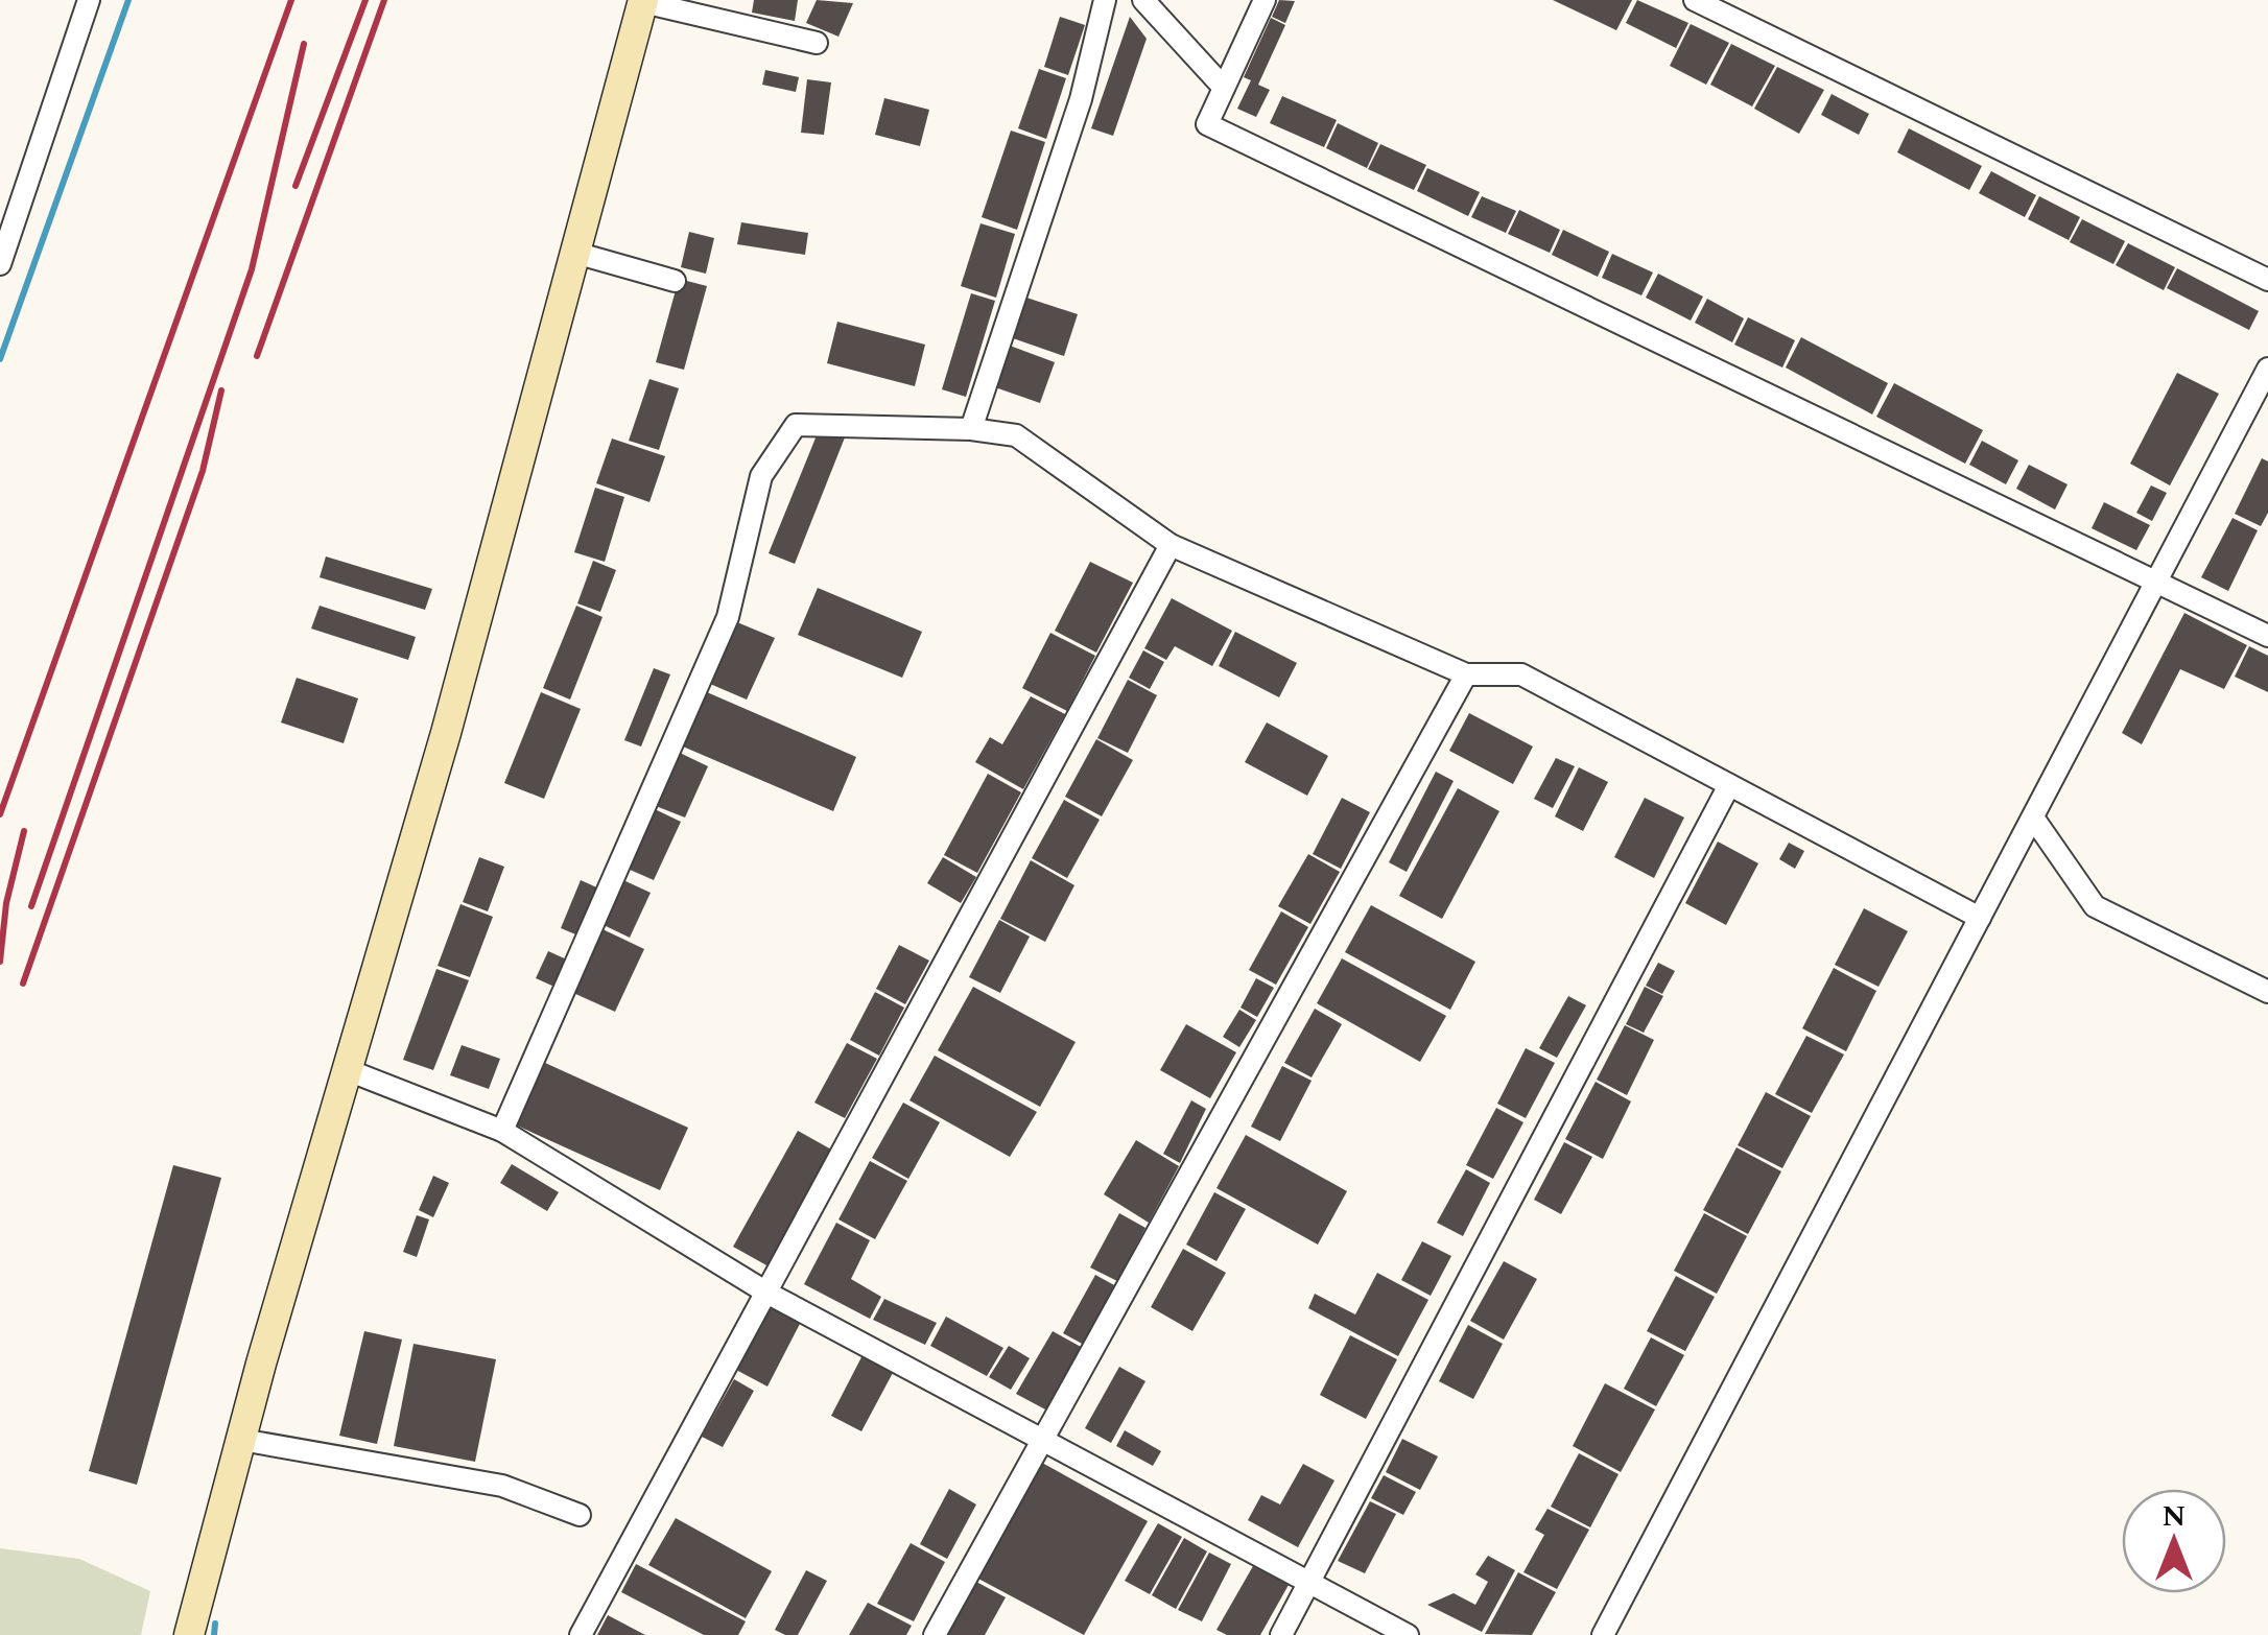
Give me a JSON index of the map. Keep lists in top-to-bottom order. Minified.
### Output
{"north":"top"}
